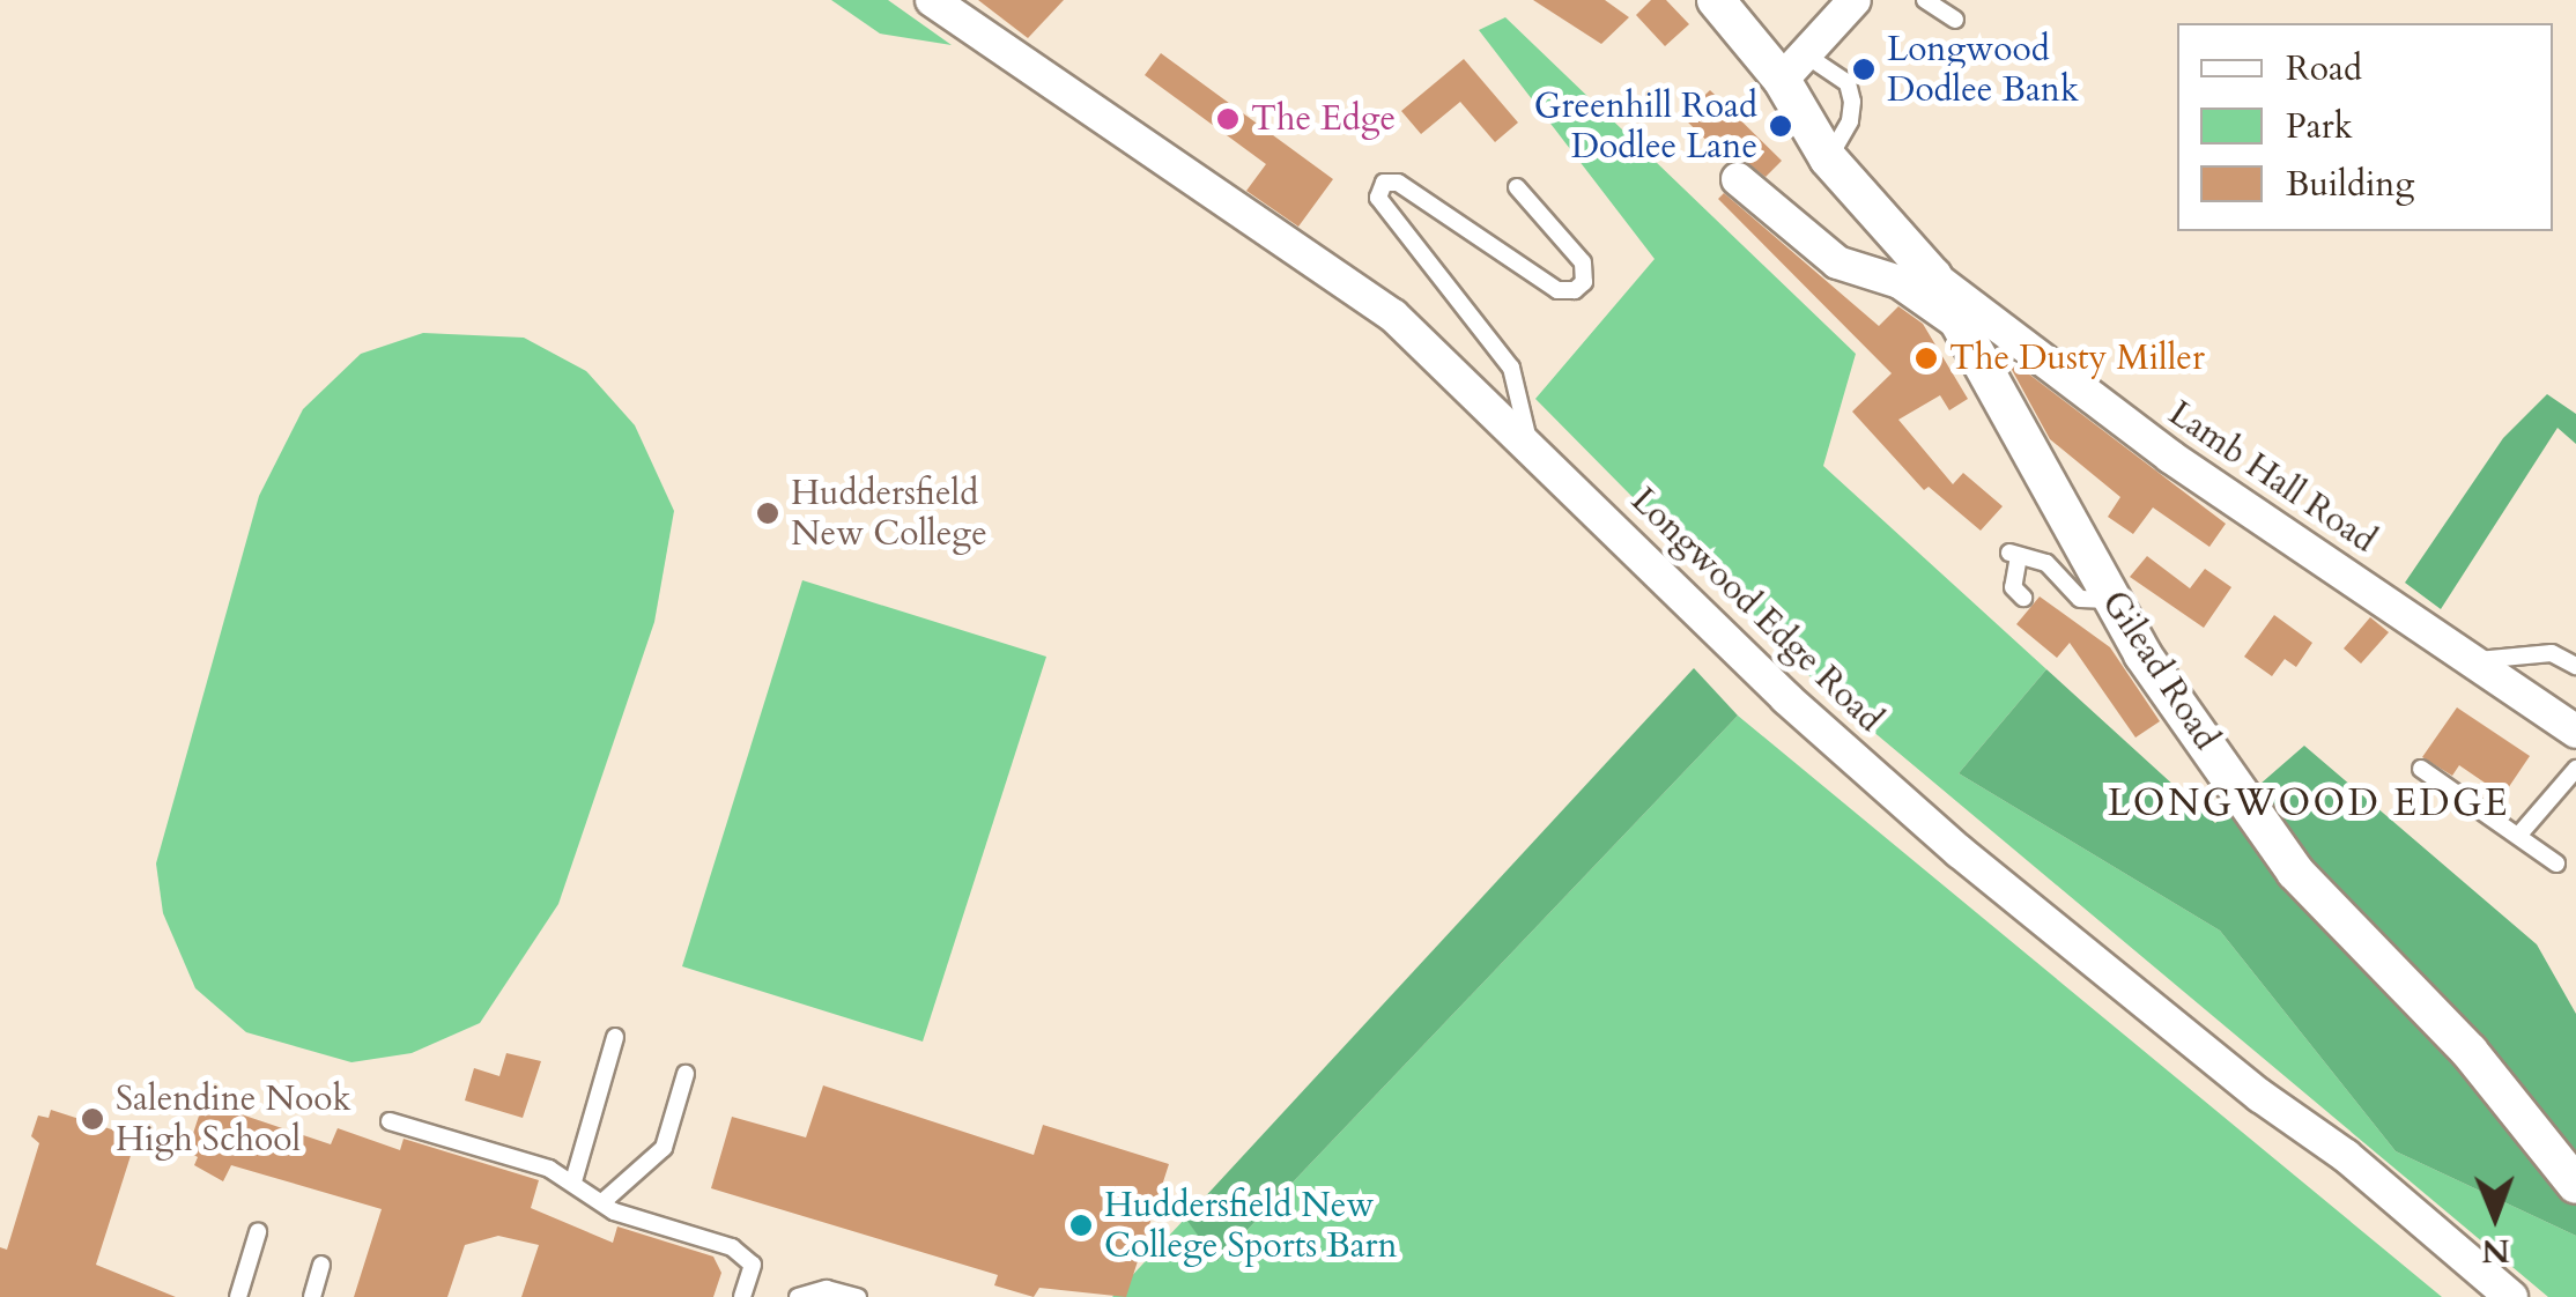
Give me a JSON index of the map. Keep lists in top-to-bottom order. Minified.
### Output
{"streets":{"street":["Lamb Hall Road","Longwood Edge Road","Gilead Road"]},"crossings":[["Lamb Hall Road","Gilead Road"]],"districts":["LONGWOOD EDGE"],"places":["Longwood Dodlee Bank","The Edge","Greenhill Road Dodlee Lane","The Dusty Miller","Huddersfield New College","Salendine Nook High School","Huddersfield New College Sports Barn"],"legend":["Road","Park","Building"],"north":"bottom"}
